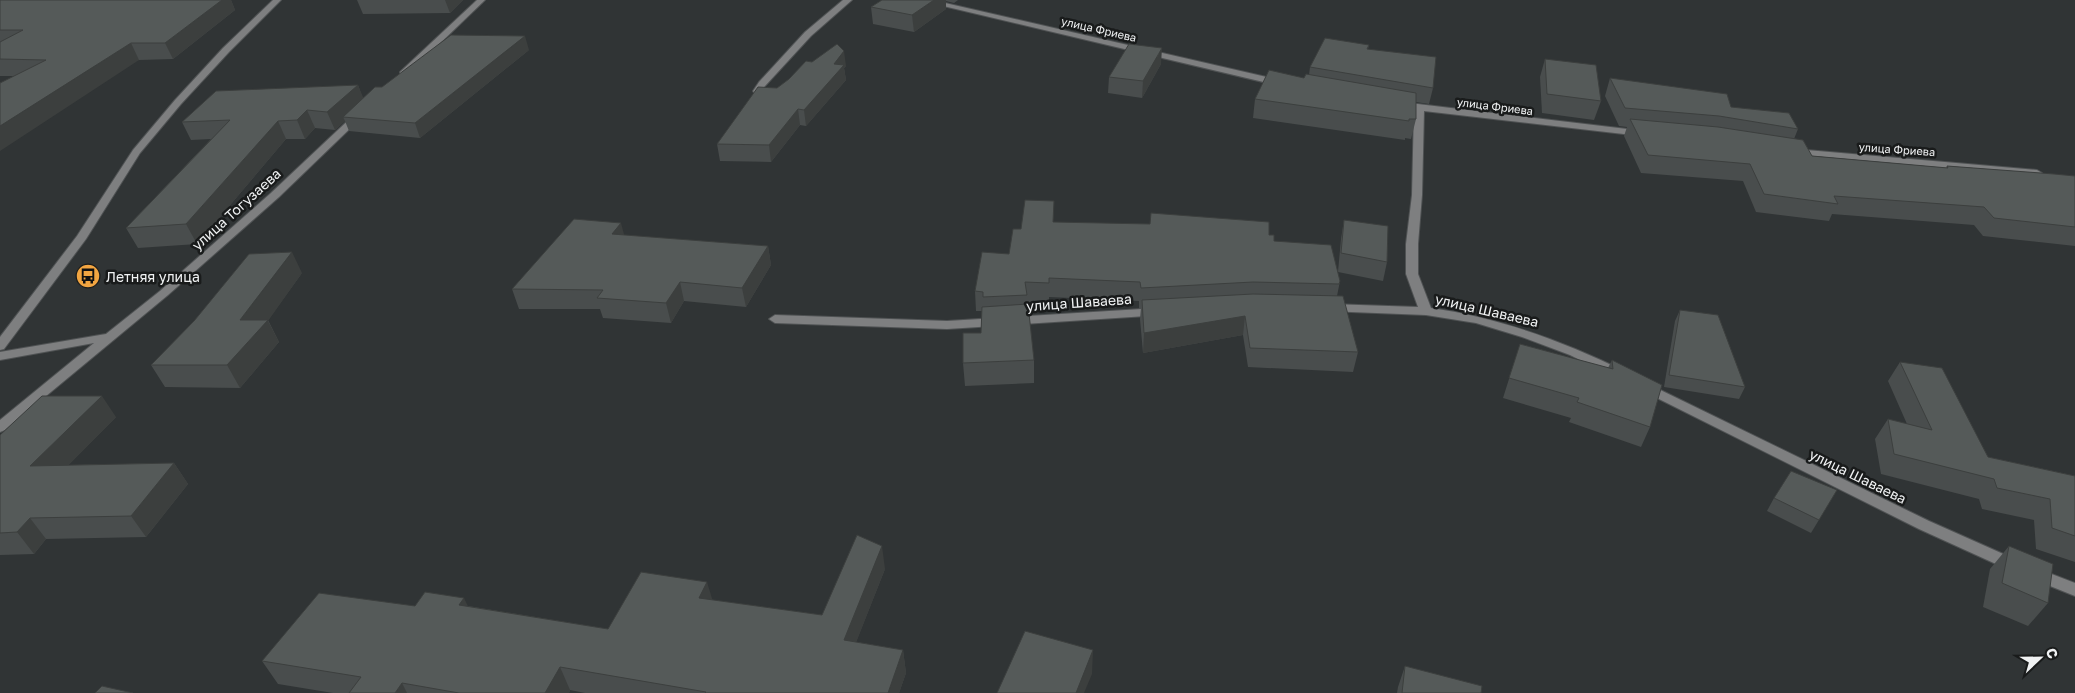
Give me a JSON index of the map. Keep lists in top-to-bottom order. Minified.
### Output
{"streets":{"street":["улица Фриева","улица Тогузаева","улица Шаваева"]},"places":{"bus stop":["Летняя улица"]},"north":"right"}
